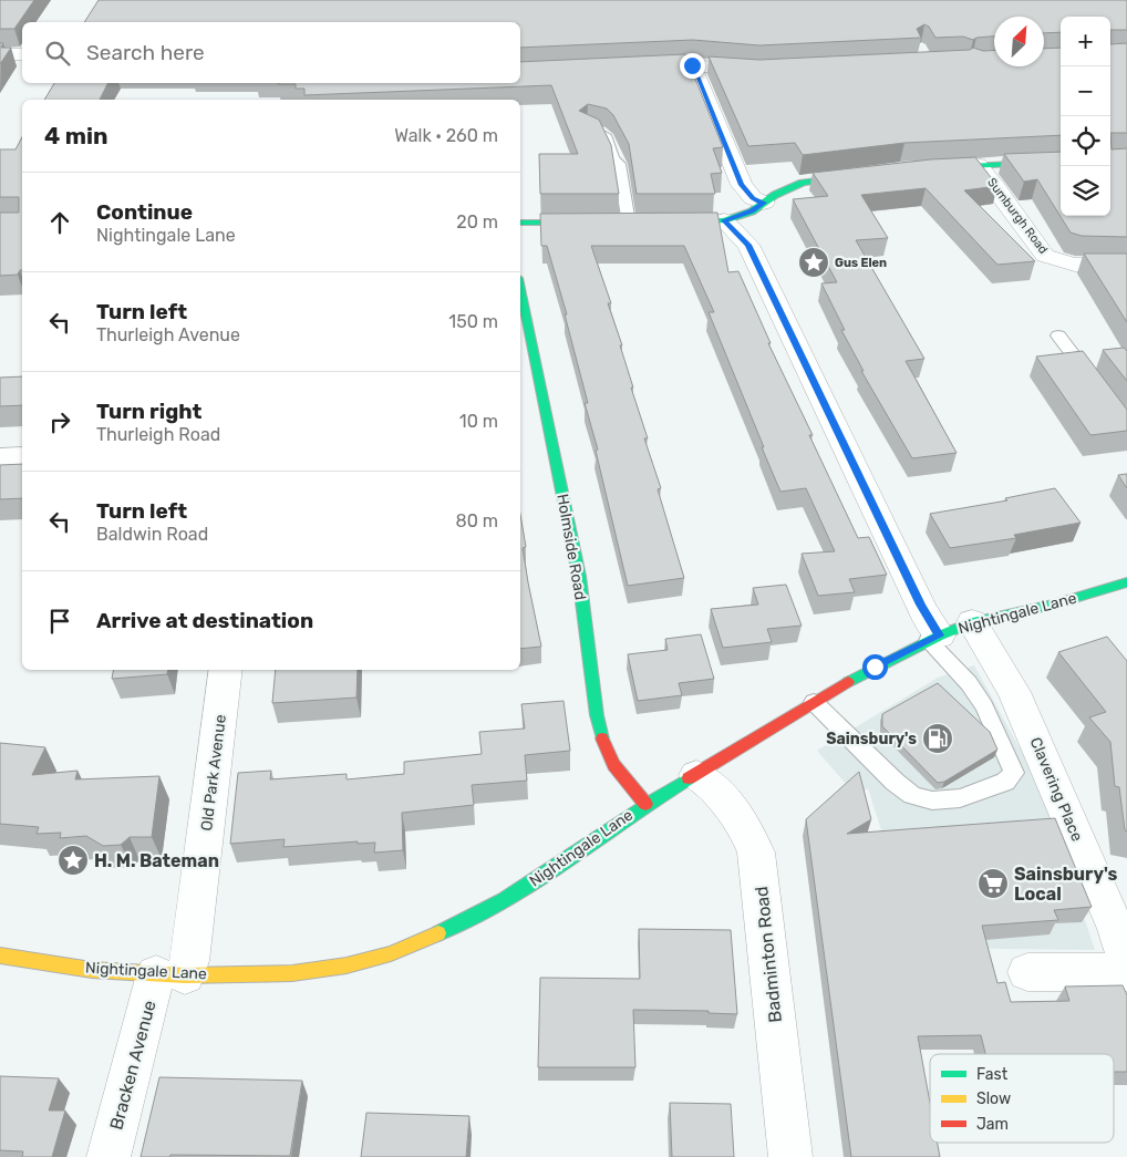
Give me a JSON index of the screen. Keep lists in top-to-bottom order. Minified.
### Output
{"streets":{"street":["Sumburgh Road","Holmside Road","Nightingale Lane","Old Park Avenue","Clavering Place","Badminton Road","Bracken Avenue"]},"crossings":[["Holmside Road","Nightingale Lane"],["Nightingale Lane","Old Park Avenue"],["Nightingale Lane","Clavering Place"],["Nightingale Lane","Badminton Road"],["Nightingale Lane","Bracken Avenue"],["Old Park Avenue","Bracken Avenue"]],"places":{"place":["Gus Elen","H. M. Bateman"],"fuel station":["Sainsbury's"],"supermarket":["Sainsbury's Local"]},"legend":["Fast","Slow","Jam"],"north":"top right","page":{"map_buttons":["+","−"],"search":"Search here","heading":["4 min","Walk · 260 m"],"list":[["Continue","Nightingale Lane","20 m"],["Turn left","Thurleigh Avenue","150 m"],["Turn right","Thurleigh Road","10 m"],["Turn left","Baldwin Road","80 m"],"Arrive at destination"]}}
